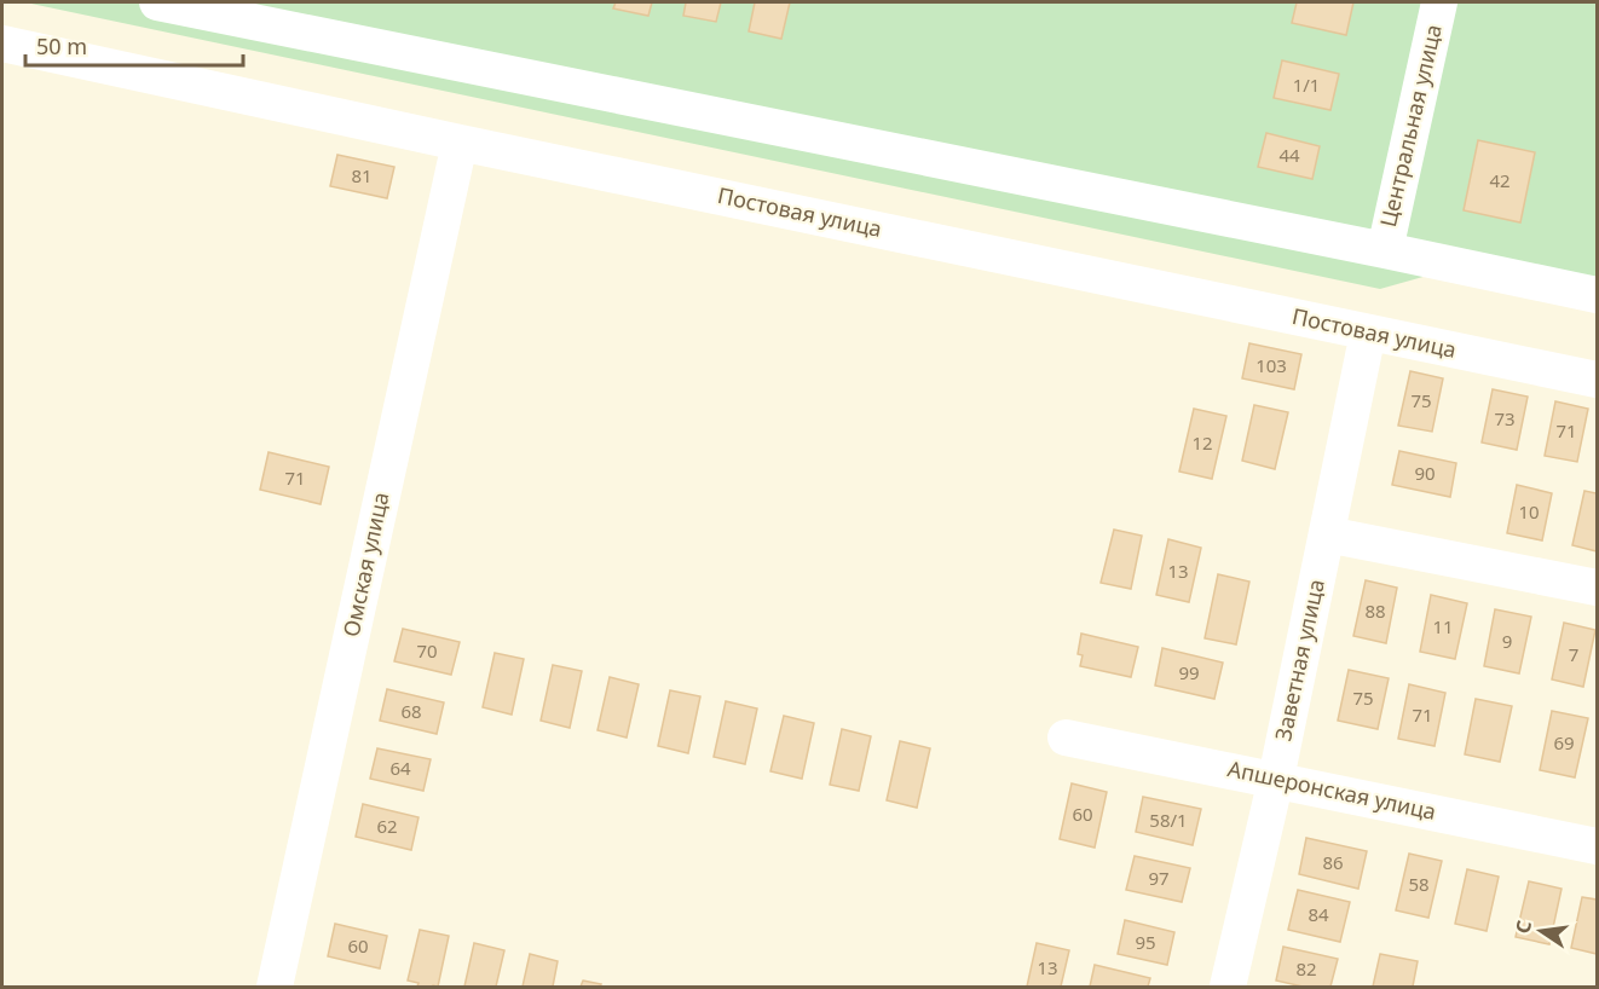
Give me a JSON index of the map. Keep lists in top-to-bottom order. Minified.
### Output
{"streets":{"street":["Центральная улица","Постовая улица","Омская улица","Заветная улица","Апшеронская улица"]},"crossings":[["Постовая улица","Омская улица"],["Постовая улица","Заветная улица"],["Заветная улица","Апшеронская улица"]],"house_numbers":["1/1","44","81","42","103","75","73","71","12","90","71","10","13","88","11","9","70","7","99","75","68","71","69","64","60","58/1","62","86","97","58","84","95","60","13","82"],"scale_bar":"50 m","north":"left"}
